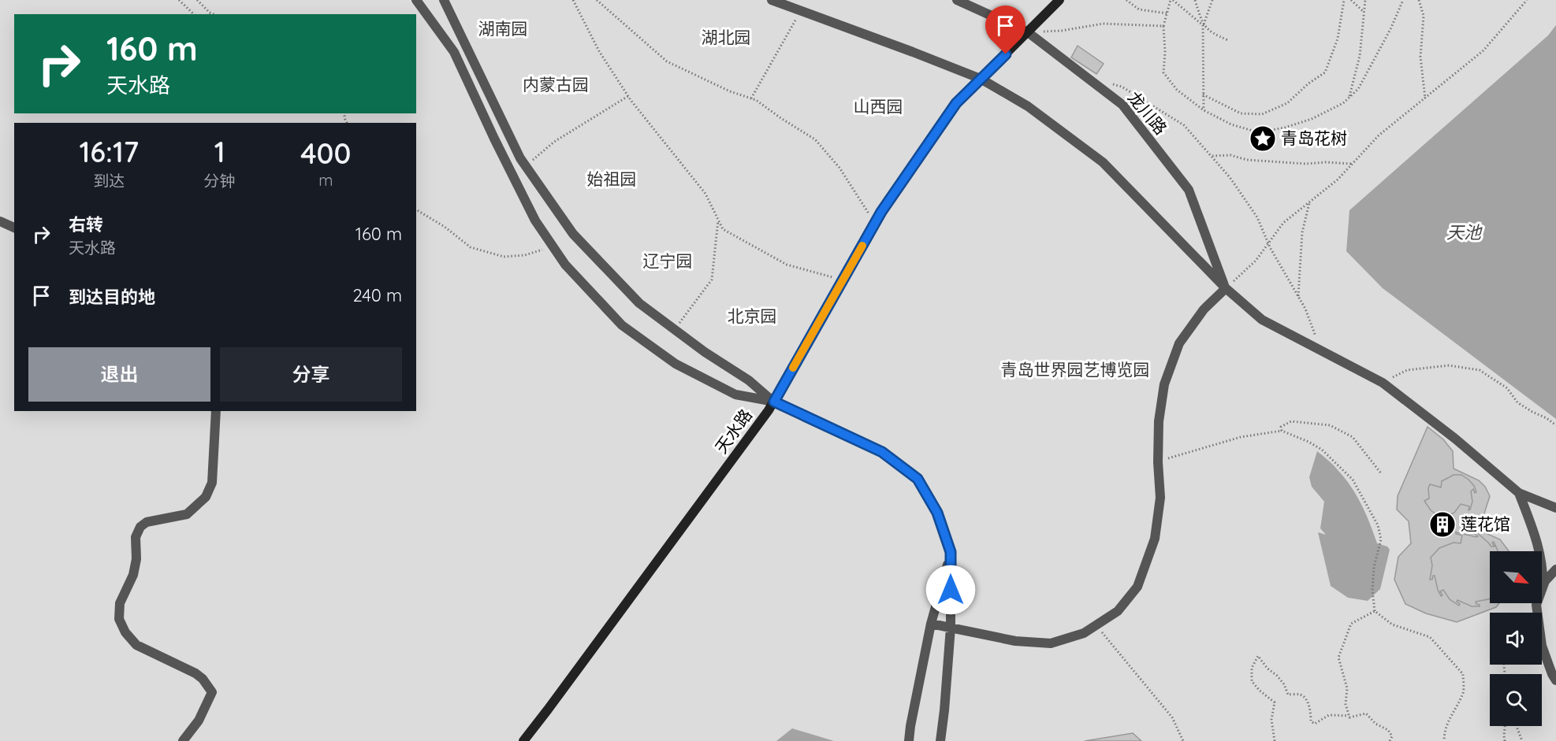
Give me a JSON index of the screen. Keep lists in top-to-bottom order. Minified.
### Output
{"streets":{"street":["龙川路","天水路"]},"crossings":[["龙川路","天水路"]],"water":["天池"],"parks":["湖南园","湖北园","内蒙古园","山西园","始祖园","辽宁园","北京园","青岛世界园艺博览园"],"places":{"place":["青岛花树"],"building":["莲花馆"]},"north":"bottom right","page":{"turn":["160 m","天水路"],"eta":["16:17","到达","1","分钟","400","m"],"list":[{"name":"右转","note":"天水路","value":"160 m"},{"name":"到达目的地","value":"240 m"}],"buttons":["退出","分享"]}}
